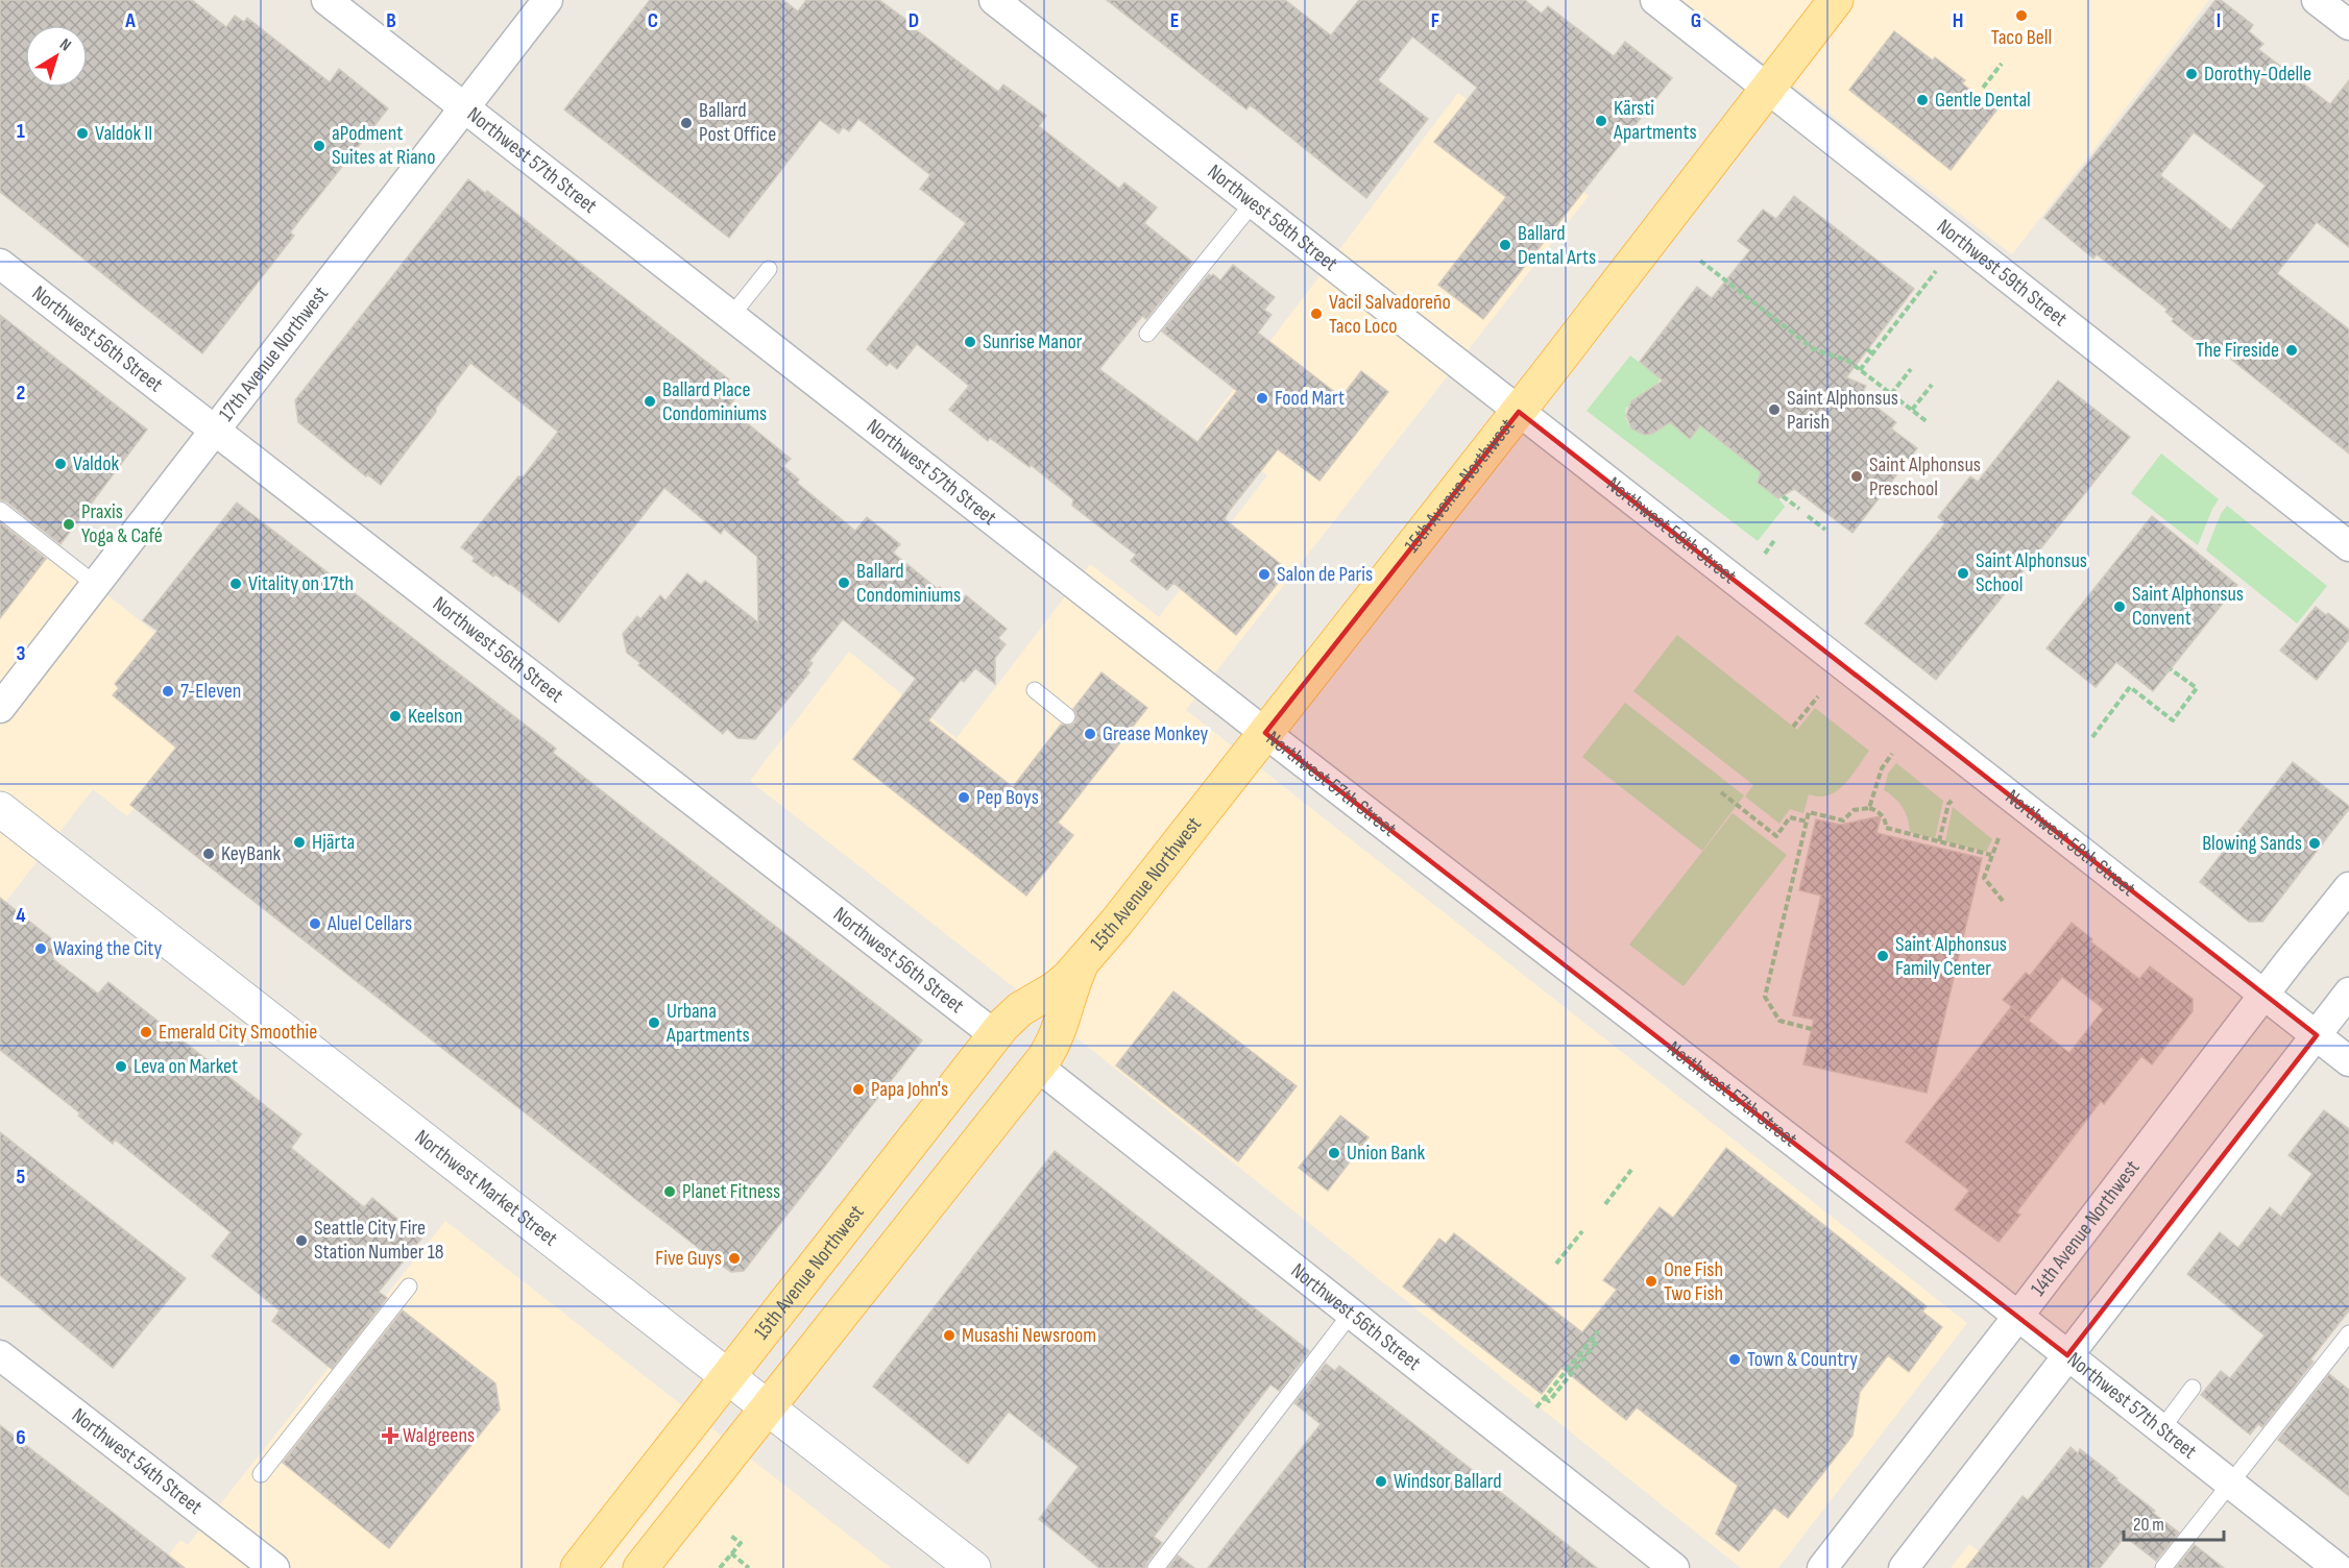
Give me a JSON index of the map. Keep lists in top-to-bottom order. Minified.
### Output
{"streets":{"main road":["15th Avenue Northwest","Northwest Market Street"],"street":["Northwest 57th Street","Northwest 58th Street","Northwest 59th Street","Northwest 56th Street","17th Avenue Northwest","14th Avenue Northwest","Northwest 54th Street"]},"crossings":[["Northwest 57th Street","17th Avenue Northwest"],["Northwest 57th Street","15th Avenue Northwest"],["Northwest 57th Street","14th Avenue Northwest"],["Northwest 58th Street","15th Avenue Northwest"],["Northwest 58th Street","14th Avenue Northwest"],["Northwest 59th Street","15th Avenue Northwest"],["Northwest 56th Street","17th Avenue Northwest"],["Northwest 56th Street","15th Avenue Northwest"],["15th Avenue Northwest","Northwest Market Street"]],"places":{"other":["Taco Bell","Dorothy-Odelle","Gentle Dental","Kärsti Apartments","Ballard Post Office","Valdok II","aPodment Suites at Riano","Ballard Dental Arts","Vacil Salvadoreño Taco Loco","Sunrise Manor","The Fireside","Food Mart","Ballard Place Condominiums","Saint Alphonsus Parish","Valdok","Saint Alphonsus Preschool","Praxis Yoga & Café","Saint Alphonsus School","Salon de Paris","Ballard Condominiums","Vitality on 17th","Saint Alphonsus Convent","7-Eleven","Keelson","Grease Monkey","Pep Boys","Hjärta","Blowing Sands","KeyBank","Aluel Cellars","Waxing the City","Saint Alphonsus Family Center","Urbana Apartments","Emerald City Smoothie","Leva on Market","Papa John's","Union Bank","Planet Fitness","Seattle City Fire Station Number 18","Five Guys","One Fish Two Fish","Musashi Newsroom","Town & Country","Windsor Ballard"],"health":["Walgreens"]},"scale_bar":"20 m","north":"top right","grid":{"columns":["A","B","C","D","E","F","G","H","I"],"rows":["1","2","3","4","5","6"]}}
